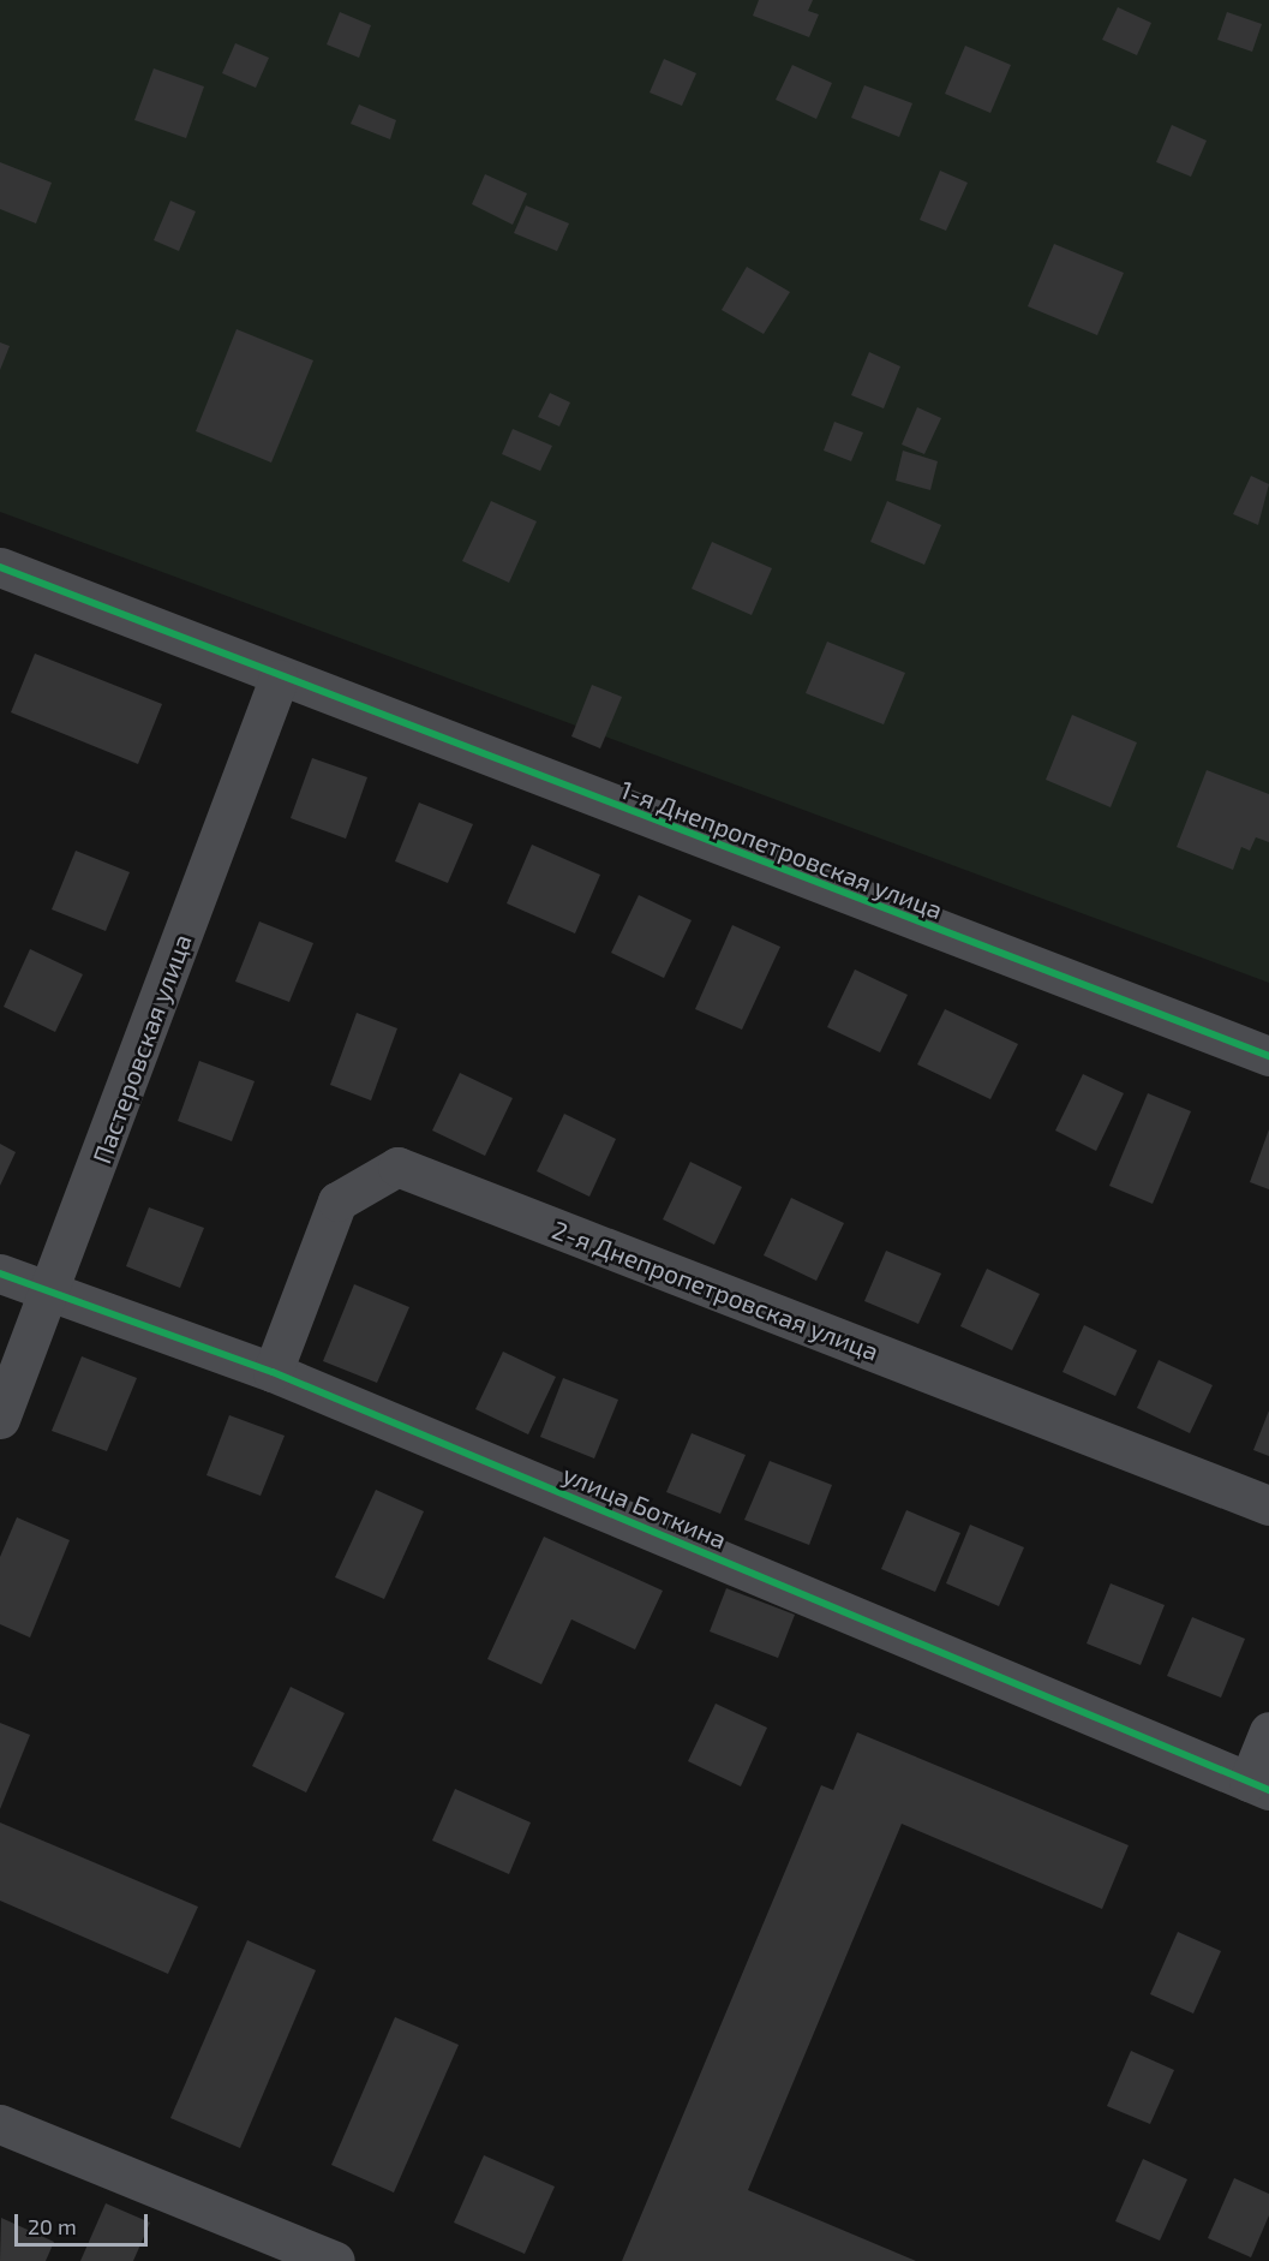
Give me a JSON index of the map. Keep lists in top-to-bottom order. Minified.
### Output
{"streets":{"street":["1-я Днепропетровская улица","Пастеровская улица","2-я Днепропетровская улица","улица Боткина"]},"crossings":[["1-я Днепропетровская улица","Пастеровская улица"],["Пастеровская улица","улица Боткина"],["2-я Днепропетровская улица","улица Боткина"]],"scale_bar":"20 m"}
